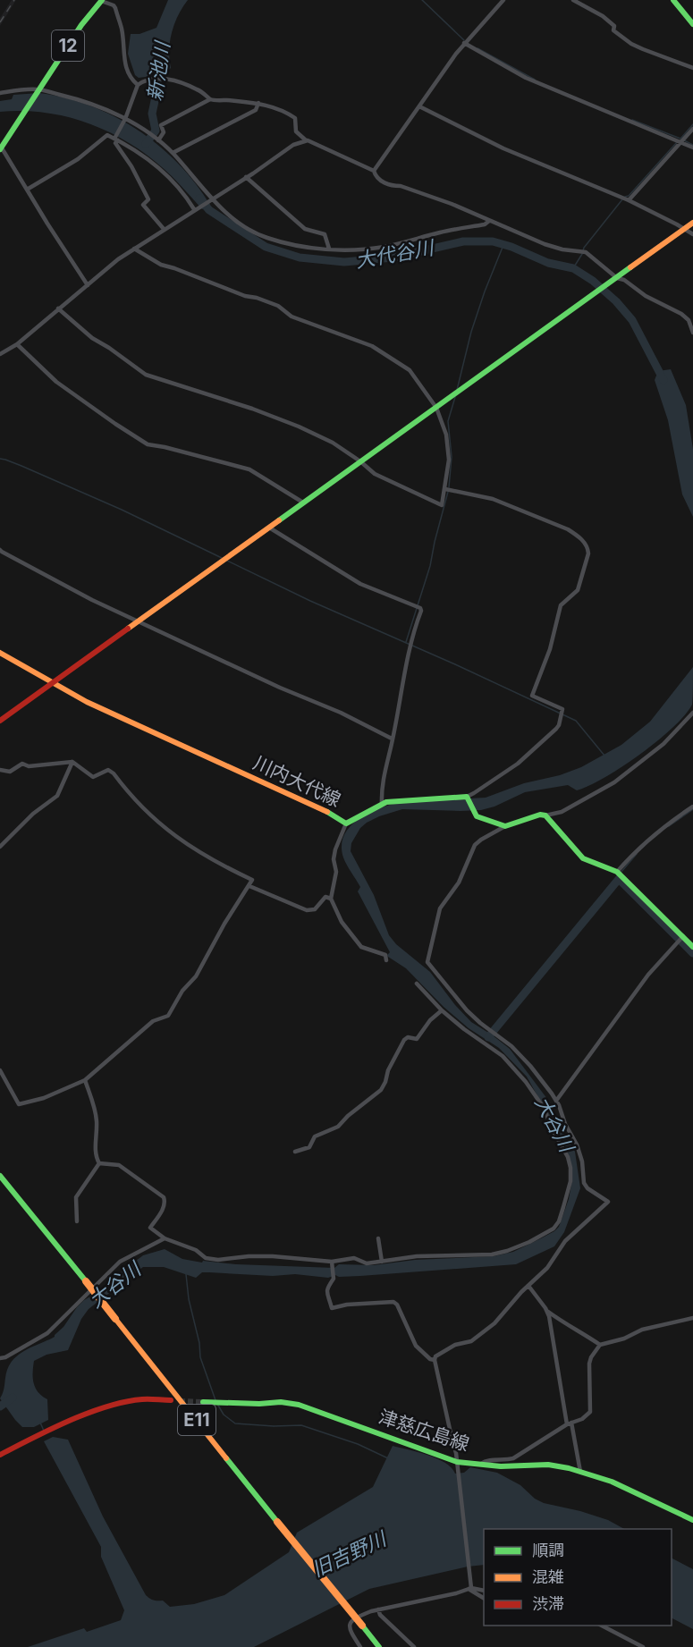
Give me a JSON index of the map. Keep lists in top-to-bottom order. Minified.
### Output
{"streets":{"main road":["12","川内大代線","E11","津慈広島線"]},"water":["新池川","大代谷川","大谷川","旧吉野川"],"legend":["順調","混雑","渋滞"]}
